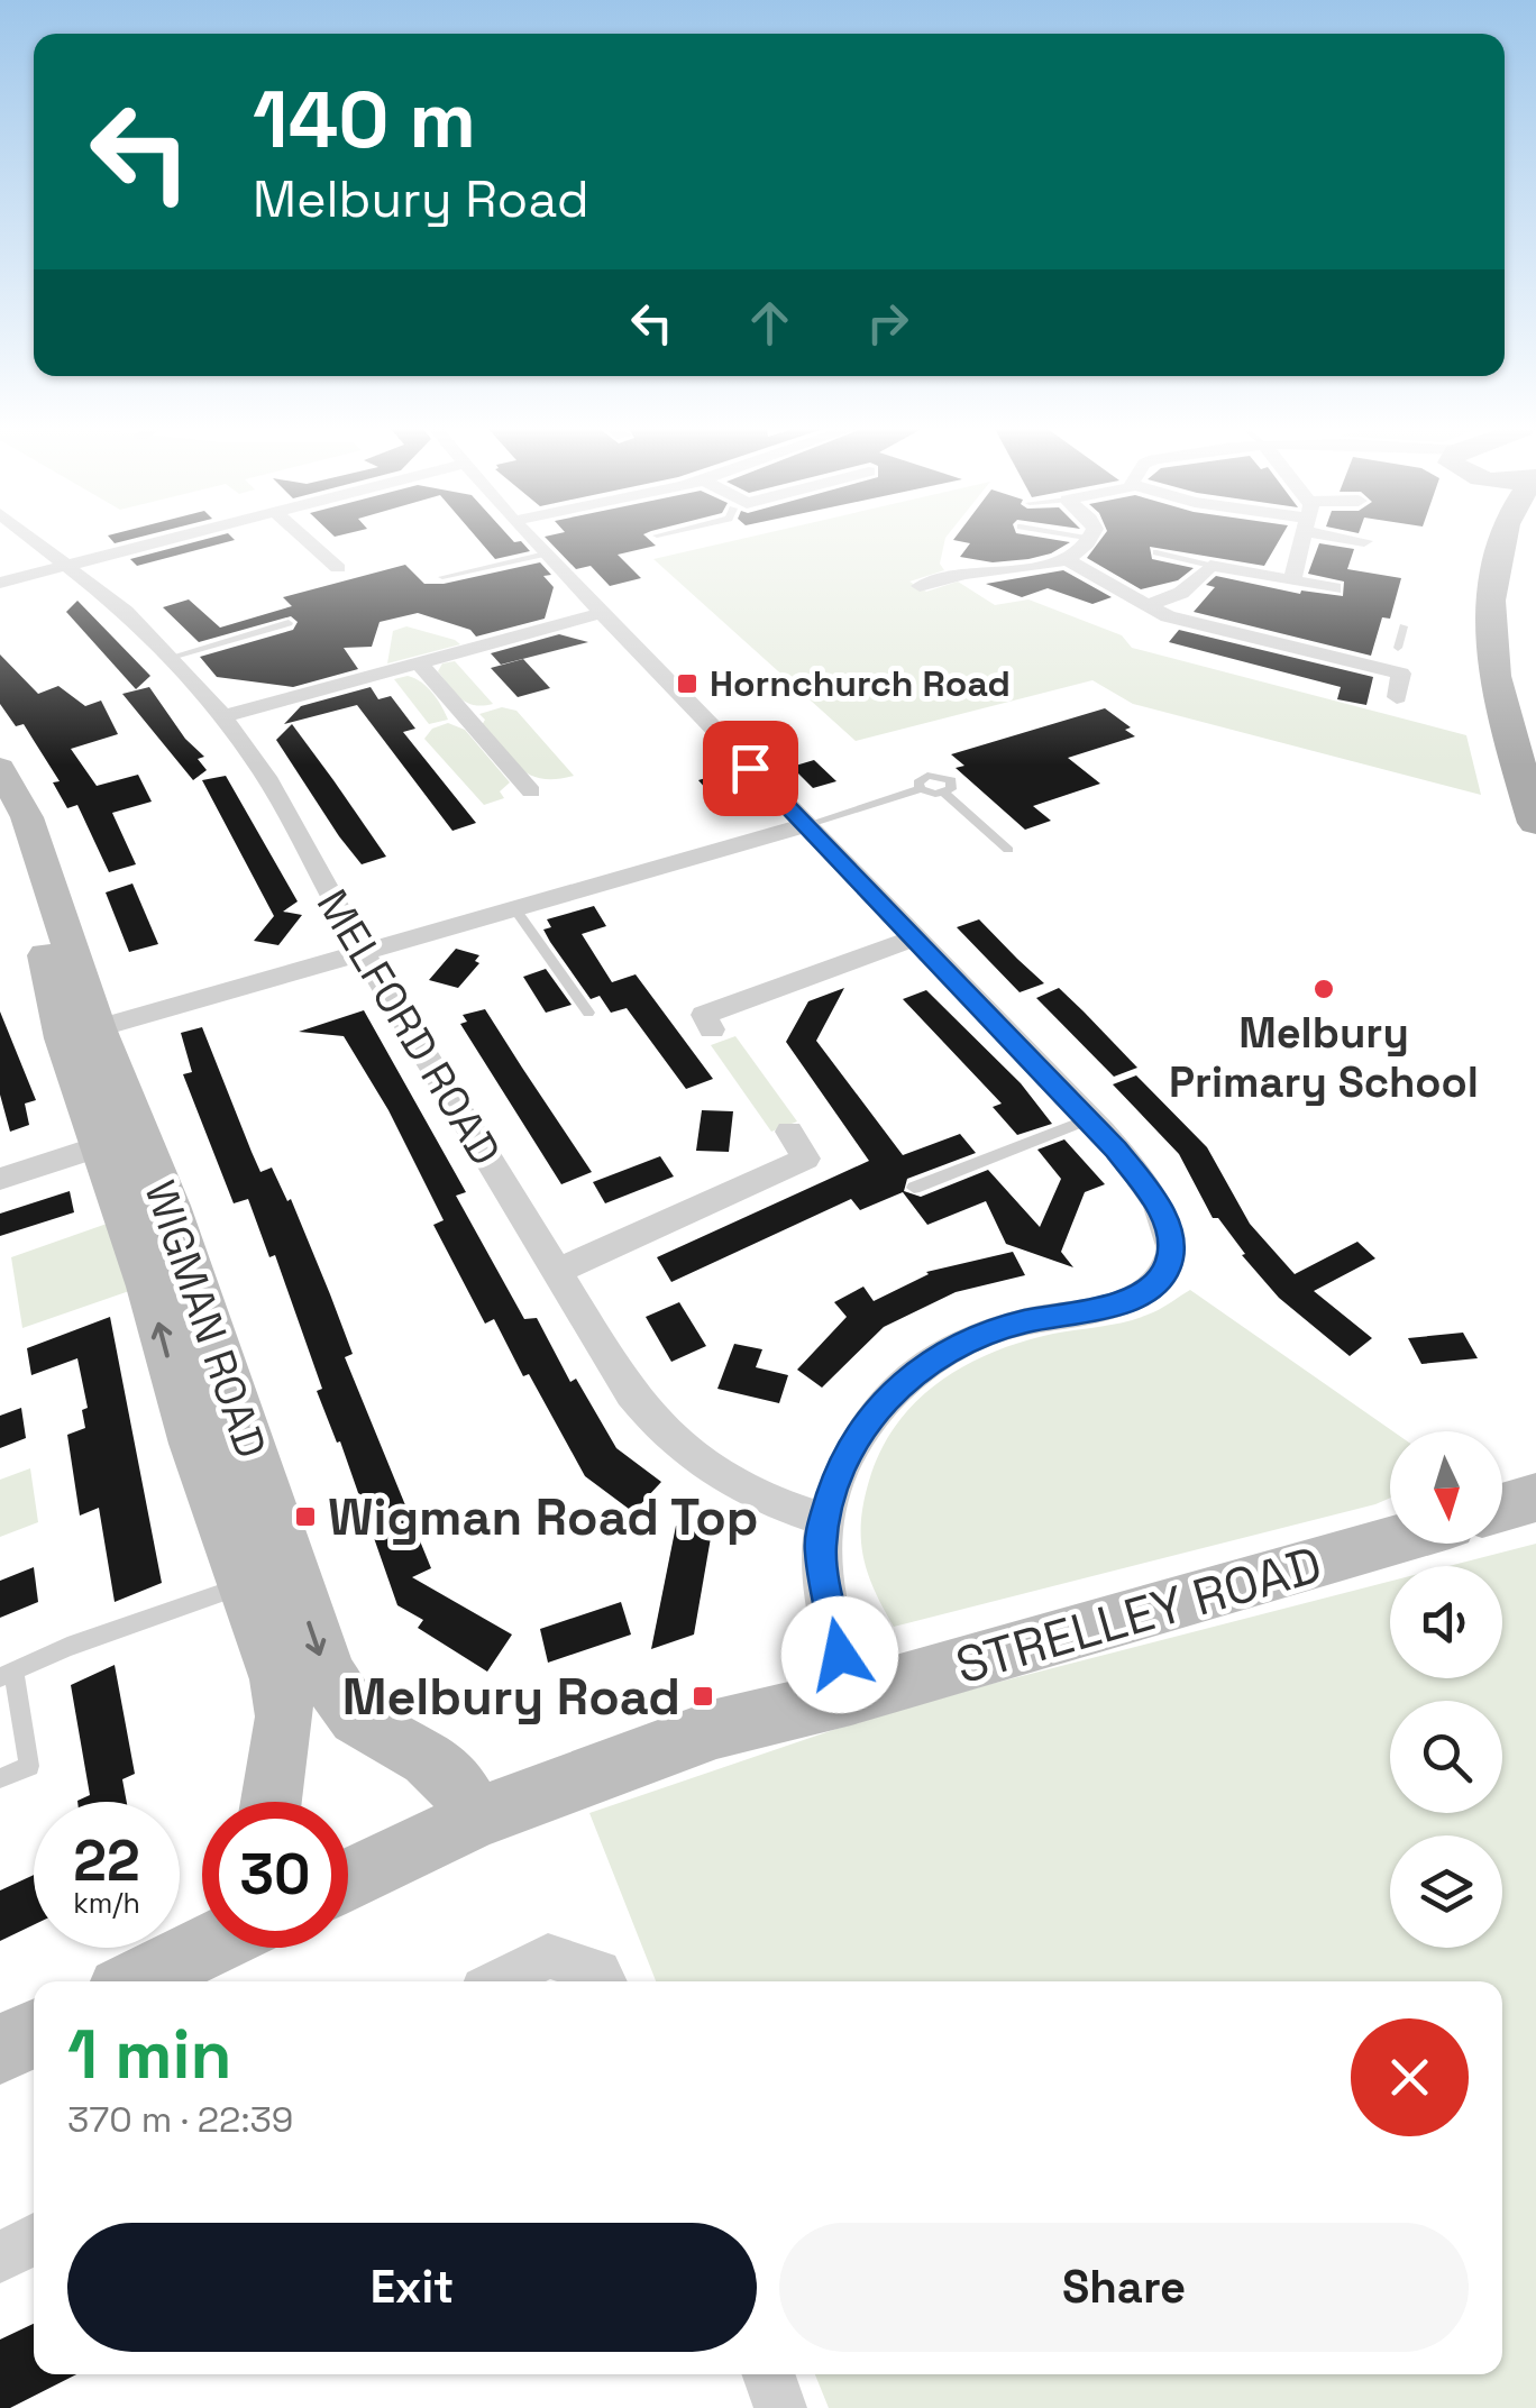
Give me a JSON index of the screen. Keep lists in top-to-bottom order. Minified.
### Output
{"streets":{"street":["MELFORD ROAD","WIGMAN ROAD","STRELLEY ROAD"]},"crossings":[["WIGMAN ROAD","STRELLEY ROAD"]],"places":{"transit":["Hornchurch Road","Wigman Road Top","Melbury Road"],"other":["Melbury Primary School"]},"north":"bottom","page":{"turn":["140 m","Melbury Road"],"speed":"22 km/h","limit":"30","heading":["1 min","370 m · 22:39"],"buttons":["Exit","Share"]}}
